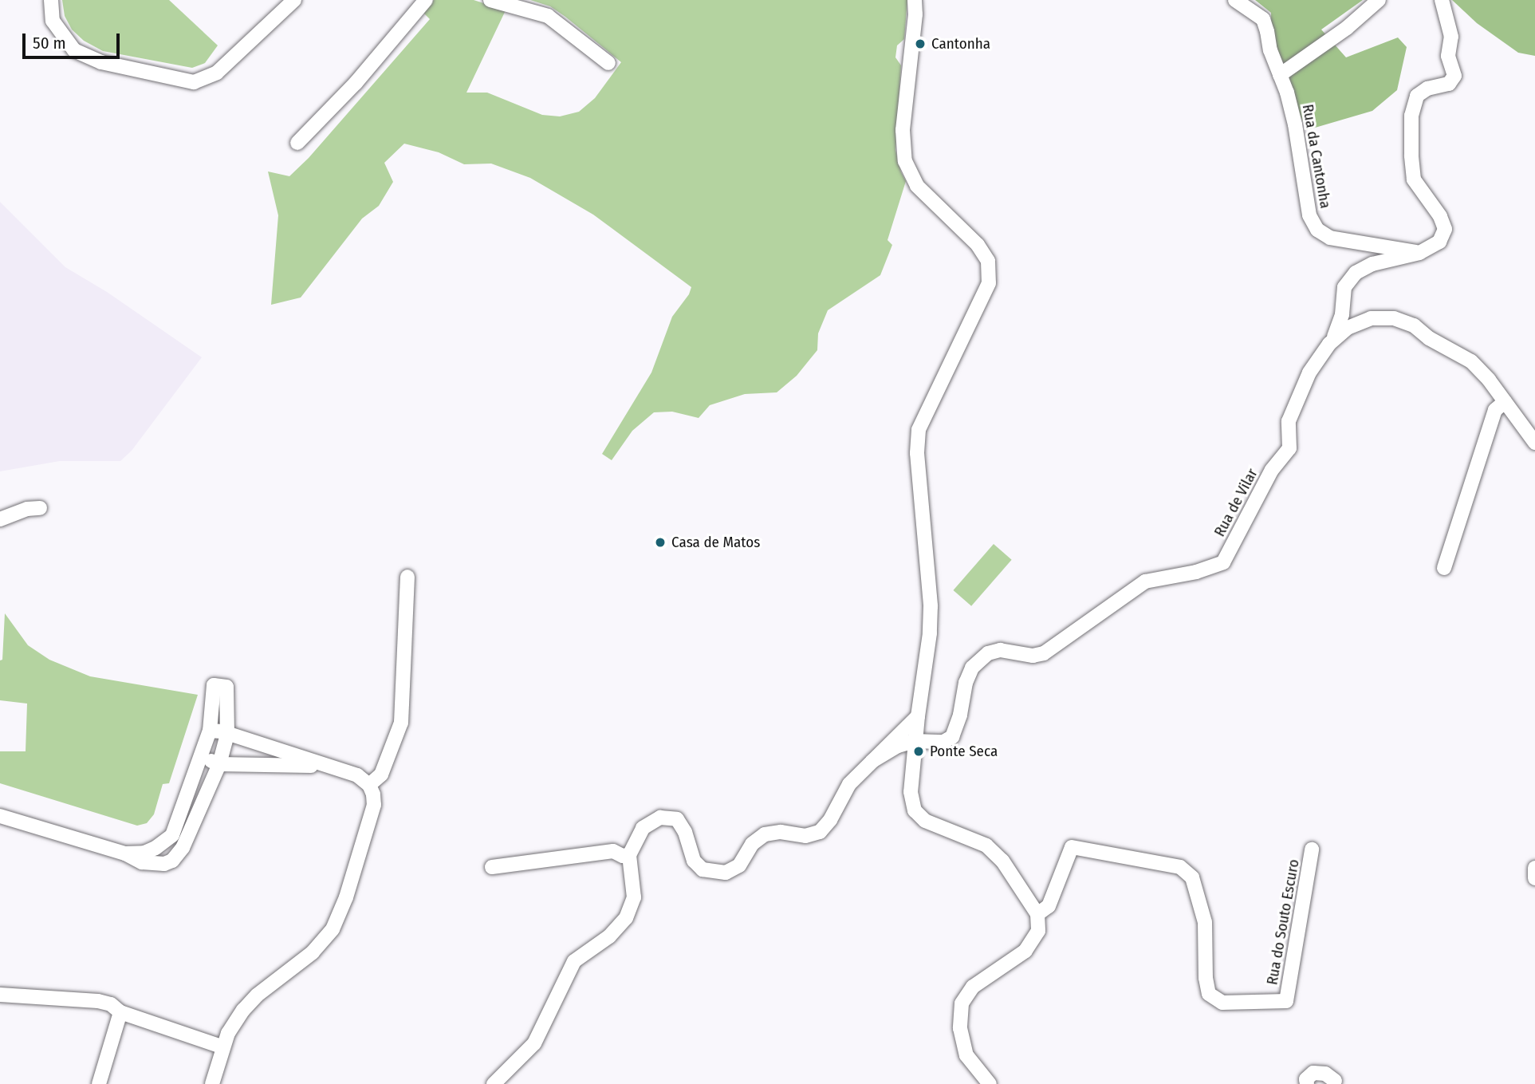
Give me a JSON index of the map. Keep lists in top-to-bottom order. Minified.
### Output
{"streets":{"street":["Rua da Cantonha","Rua de Vilar","Rua do Souto Escuro"]},"places":["Cantonha","Casa de Matos","Ponte Seca"],"scale_bar":"50 m"}
